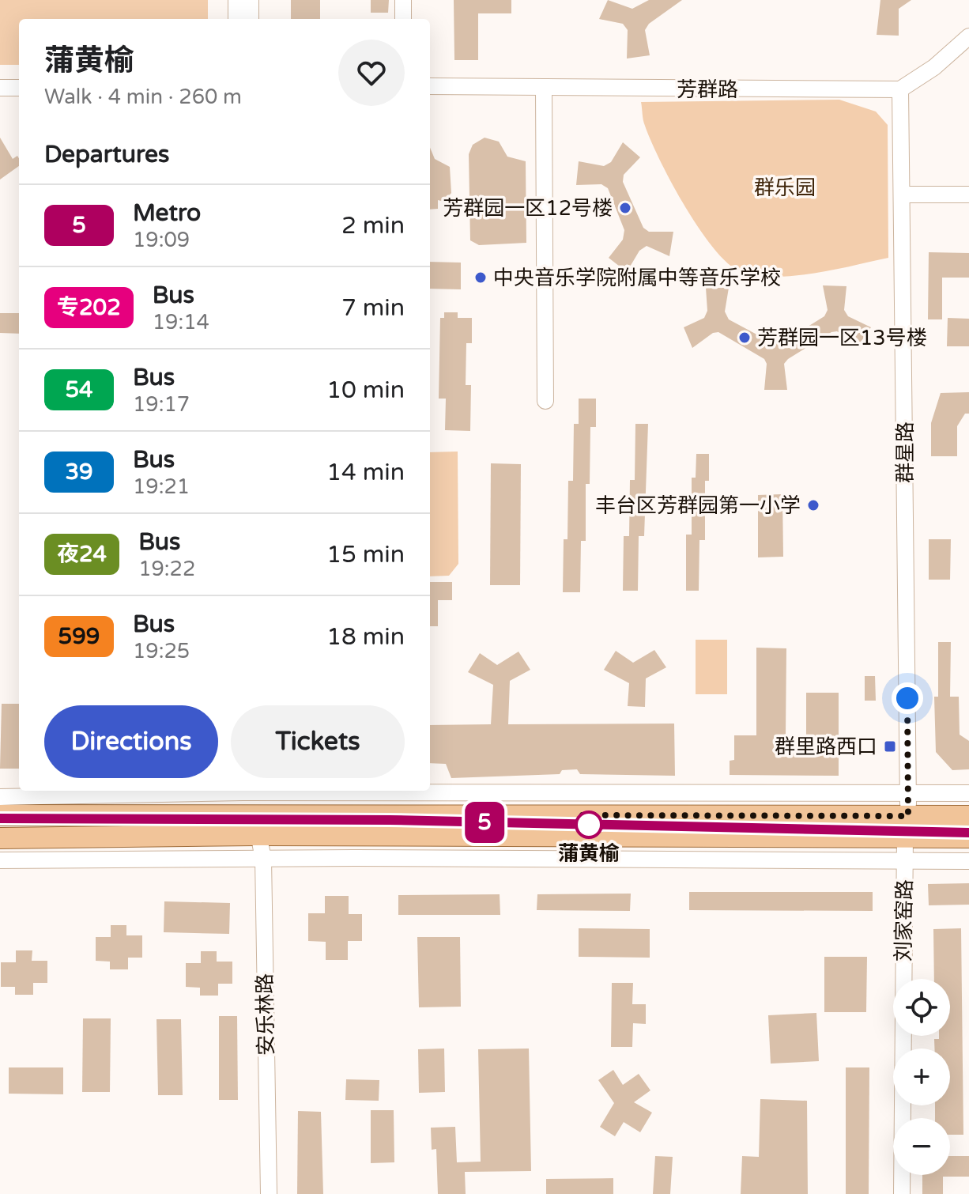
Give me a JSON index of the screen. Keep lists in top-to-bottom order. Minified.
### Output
{"streets":{"street":["芳群路","群星路","刘家窑路","安乐林路"]},"crossings":[["芳群路","群星路"]],"parks":["群乐园"],"places":{"other":["芳群园一区12号楼","中央音乐学院附属中等音乐学校","芳群园一区13号楼","丰台区芳群园第一小学","蒲黄榆"],"transit":["群里路西口"]},"lines":["metro line 5"],"page":{"on_map":"5","heading":[["蒲黄榆","Walk · 4 min · 260 m"],"Departures"],"list":[{"mark":"5","name":"Metro","note":"19:09","value":"2 min"},{"mark":"专202","name":"Bus","note":"19:14","value":"7 min"},{"mark":"54","name":"Bus","note":"19:17","value":"10 min"},{"mark":"39","name":"Bus","note":"19:21","value":"14 min"},{"mark":"夜24","name":"Bus","note":"19:22","value":"15 min"},{"mark":"599","name":"Bus","note":"19:25","value":"18 min"}],"buttons":["Directions","Tickets"],"map_buttons":["+","−"]}}
